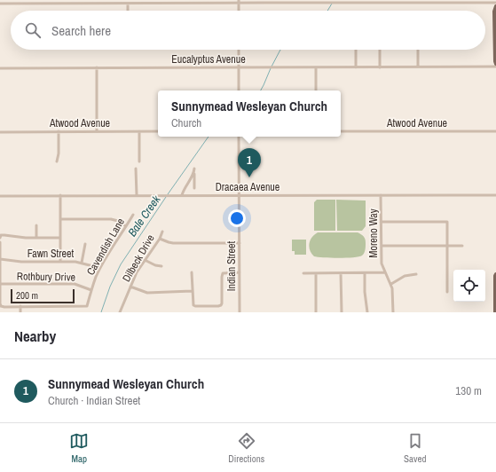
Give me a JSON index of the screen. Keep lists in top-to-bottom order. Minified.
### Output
{"streets":{"street":["Eucalyptus Avenue","Atwood Avenue","Dracaea Avenue","Moreno Way","Cavendish Lane","Fawn Street","Dilbeck Drive","Indian Street","Rothbury Drive"]},"crossings":[["Dracaea Avenue","Moreno Way"],["Dracaea Avenue","Indian Street"],["Cavendish Lane","Fawn Street"],["Cavendish Lane","Rothbury Drive"]],"water":["Bale Creek"],"scale_bar":"200 m","page":{"search":"Search here","popup":["Sunnymead Wesleyan Church","Church"],"pins":"1","scale":"200 m","heading":"Nearby","list":[{"mark":"1","name":"Sunnymead Wesleyan Church","note":"Church · Indian Street","value":"130 m"}],"nav":["Map","Directions","Saved"]}}
